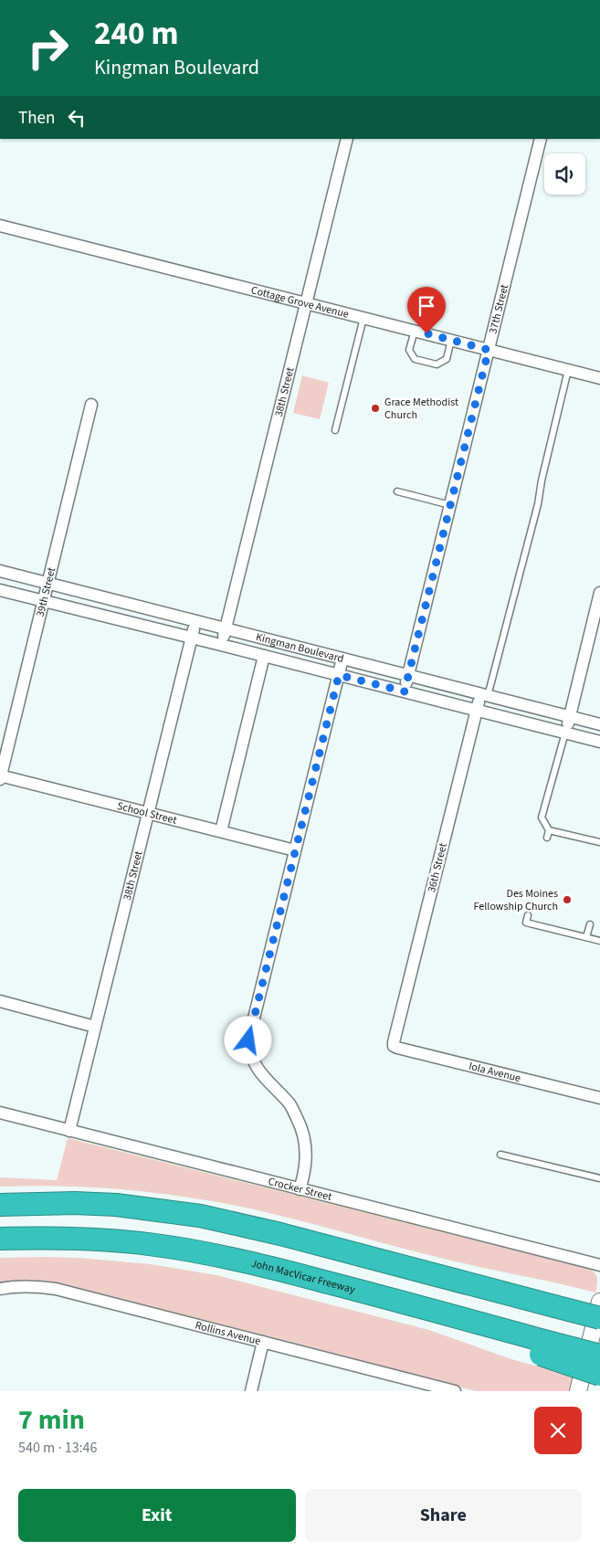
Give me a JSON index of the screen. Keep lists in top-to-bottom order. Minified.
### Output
{"streets":{"highway":["John MacVicar Freeway"],"street":["Cottage Grove Avenue","37th Street","38th Street","39th Street","Kingman Boulevard","School Street","36th Street","Iola Avenue","Crocker Street","Rollins Avenue"]},"crossings":[["Cottage Grove Avenue","37th Street"],["Cottage Grove Avenue","38th Street"],["37th Street","Kingman Boulevard"],["38th Street","Kingman Boulevard"],["38th Street","School Street"],["38th Street","Crocker Street"],["39th Street","Kingman Boulevard"],["39th Street","School Street"],["Kingman Boulevard","36th Street"],["36th Street","Iola Avenue"]],"places":["Grace Methodist Church","Des Moines Fellowship Church"],"page":{"turn":["240 m","Kingman Boulevard"],"then":"Then","heading":["7 min","540 m · 13:46"],"buttons":["Exit","Share"]}}
